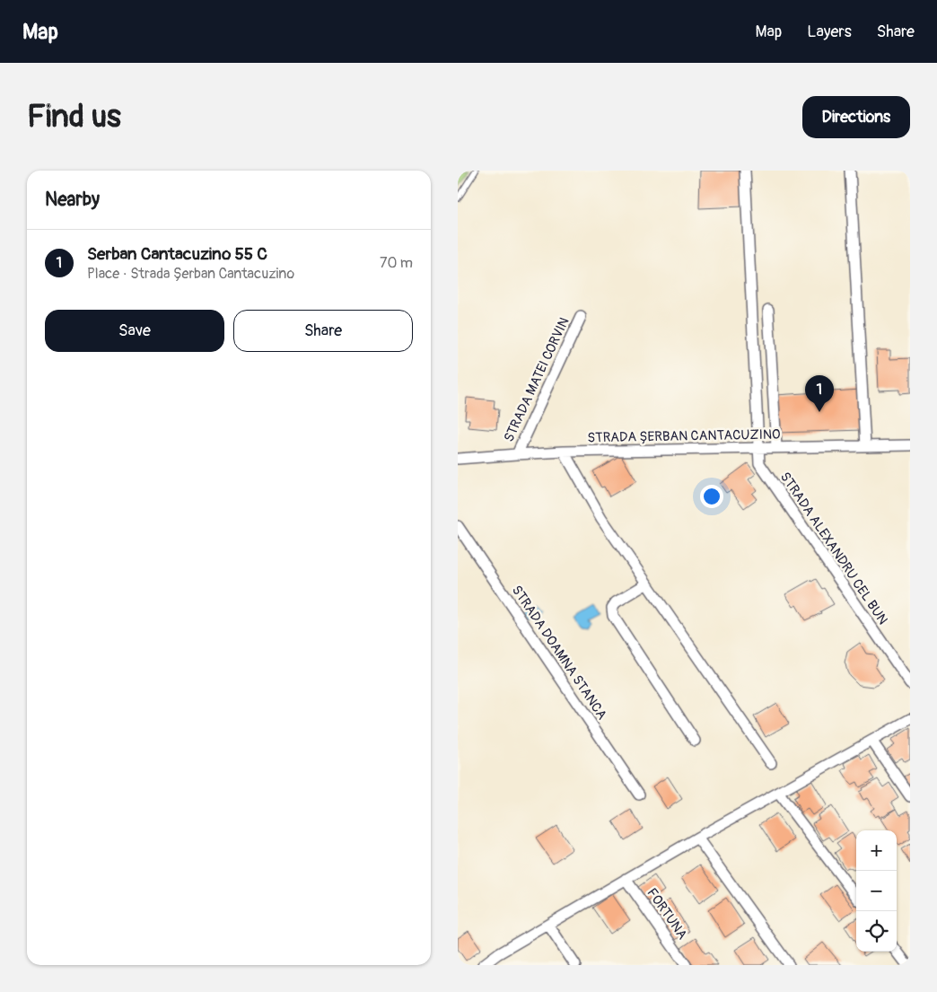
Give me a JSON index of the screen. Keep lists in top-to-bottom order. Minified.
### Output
{"streets":{"street":["STRADA MATEI CORVIN","STRADA ȘERBAN CANTACUZINO","STRADA ALEXANDRU CEL BUN","STRADA DOAMNA STANCA","FORTUNA"]},"crossings":[["STRADA MATEI CORVIN","STRADA ȘERBAN CANTACUZINO"],["STRADA ȘERBAN CANTACUZINO","STRADA ALEXANDRU CEL BUN"]],"page":{"header":"Map","nav":["Map","Layers","Share"],"buttons":["Directions",["Save","Share"]],"title":"Find us","heading":"Nearby","list":[{"mark":"1","name":"Serban Cantacuzino 55 C","note":"Place · Strada Șerban Cantacuzino","value":"70 m"}],"pins":"1","map_buttons":["+","−"]}}
